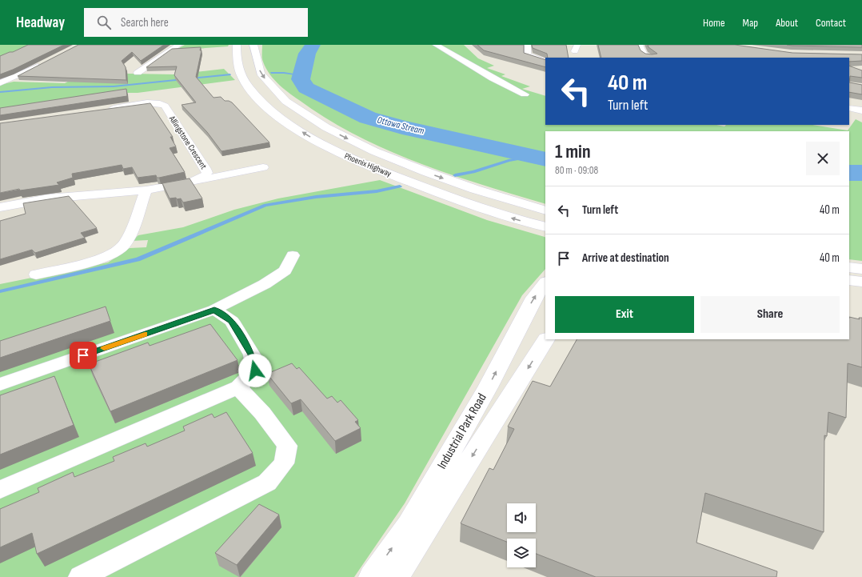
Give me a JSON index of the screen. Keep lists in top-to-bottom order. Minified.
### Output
{"streets":{"main road":["Phoenix Highway","Industrial Park Road"],"street":["Allingstone Crescent"]},"water":["Ottawa Stream"],"page":{"header":"Headway","search":"Search here","nav":["Home","Map","About","Contact"],"turn":["40 m","Turn left"],"heading":["1 min","80 m · 09:08"],"list":[{"name":"Turn left","value":"40 m"},{"name":"Arrive at destination","value":"40 m"}],"buttons":["Exit","Share"]}}
